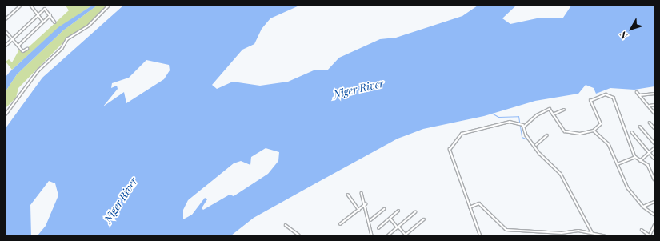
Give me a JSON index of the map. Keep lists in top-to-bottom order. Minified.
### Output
{"water":["Niger River"],"north":"bottom left"}
